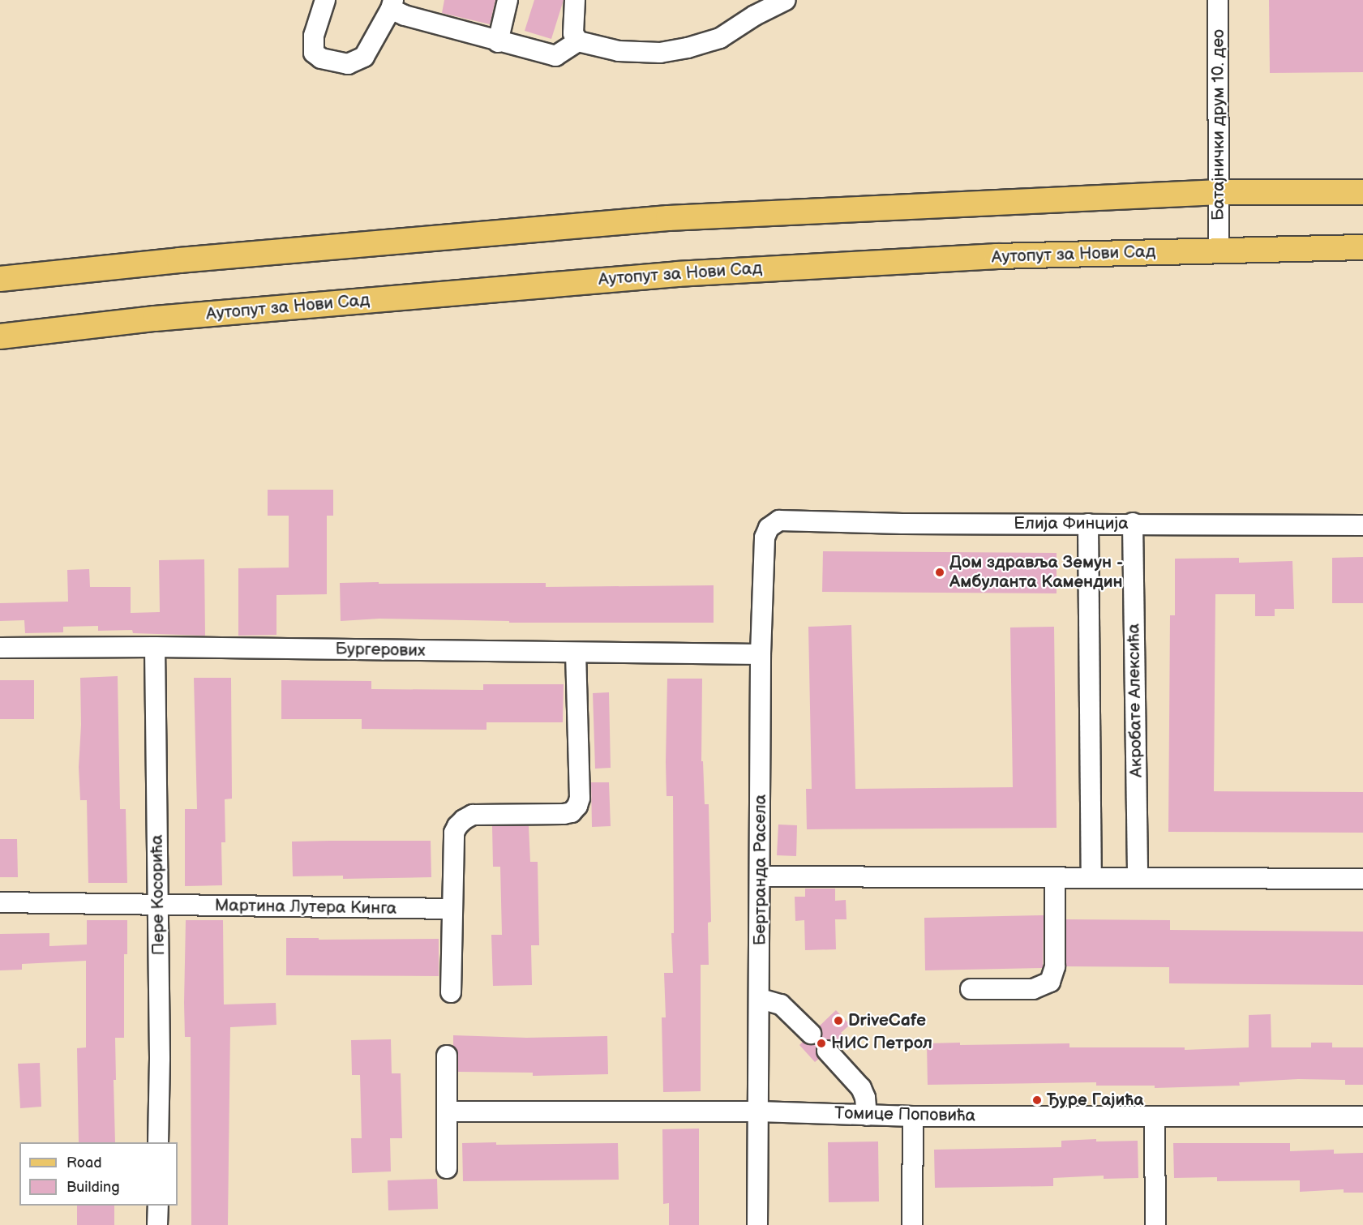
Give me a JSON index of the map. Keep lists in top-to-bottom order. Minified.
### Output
{"streets":{"main road":["Аутопут за Нови Сад"],"street":["Батајнички друм 10. део","Елија Финција","Бургерових","Акробате Алексића","Бертранда Расела","Пере Косорића","Мартина Лутера Кинга","Томице Поповића"]},"crossings":[["Батајнички друм 10. део","Аутопут за Нови Сад"],["Елија Финција","Акробате Алексића"],["Елија Финција","Бертранда Расела"],["Бургерових","Бертранда Расела"],["Бургерових","Пере Косорића"],["Бертранда Расела","Томице Поповића"],["Пере Косорића","Мартина Лутера Кинга"]],"places":["Дом здравља Земун - Амбуланта Камендин","DriveCafe","НИС Петрол","Ђуре Гајића"],"legend":["Road","Building"]}
